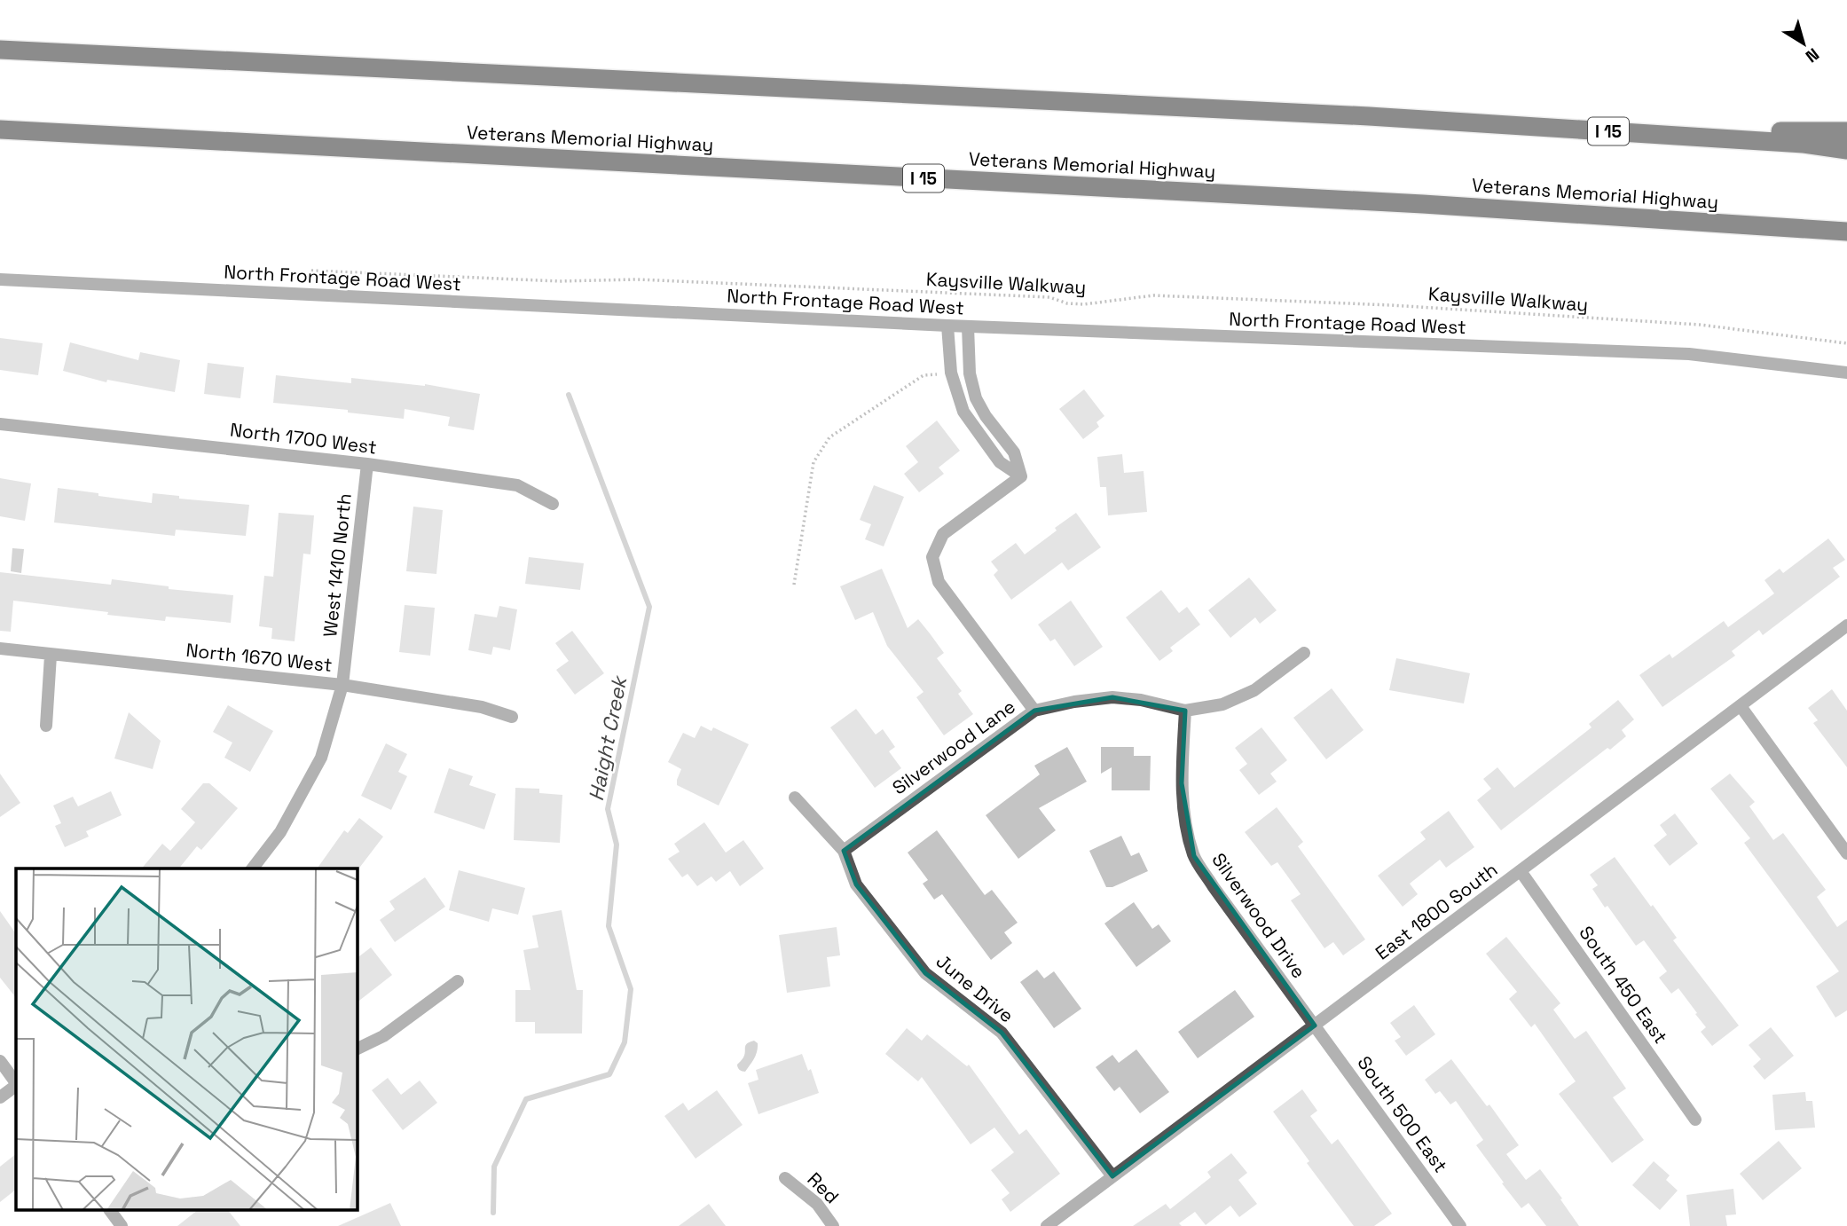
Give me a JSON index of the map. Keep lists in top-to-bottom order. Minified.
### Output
{"streets":{"highway":["I 15","Veterans Memorial Highway"],"street":["North Frontage Road West","North 1700 West","West 1410 North","North 1670 West","Silverwood Lane","East 1800 South","Silverwood Drive","South 450 East","June Drive","South 500 East","Red"],"path":["Kaysville Walkway"]},"crossings":[["North 1700 West","West 1410 North"],["West 1410 North","North 1670 West"],["Silverwood Lane","Silverwood Drive"],["Silverwood Lane","June Drive"],["East 1800 South","Silverwood Drive"],["East 1800 South","South 450 East"],["East 1800 South","June Drive"],["East 1800 South","South 500 East"],["Silverwood Drive","South 500 East"]],"water":["Haight Creek"],"north":"bottom right"}
